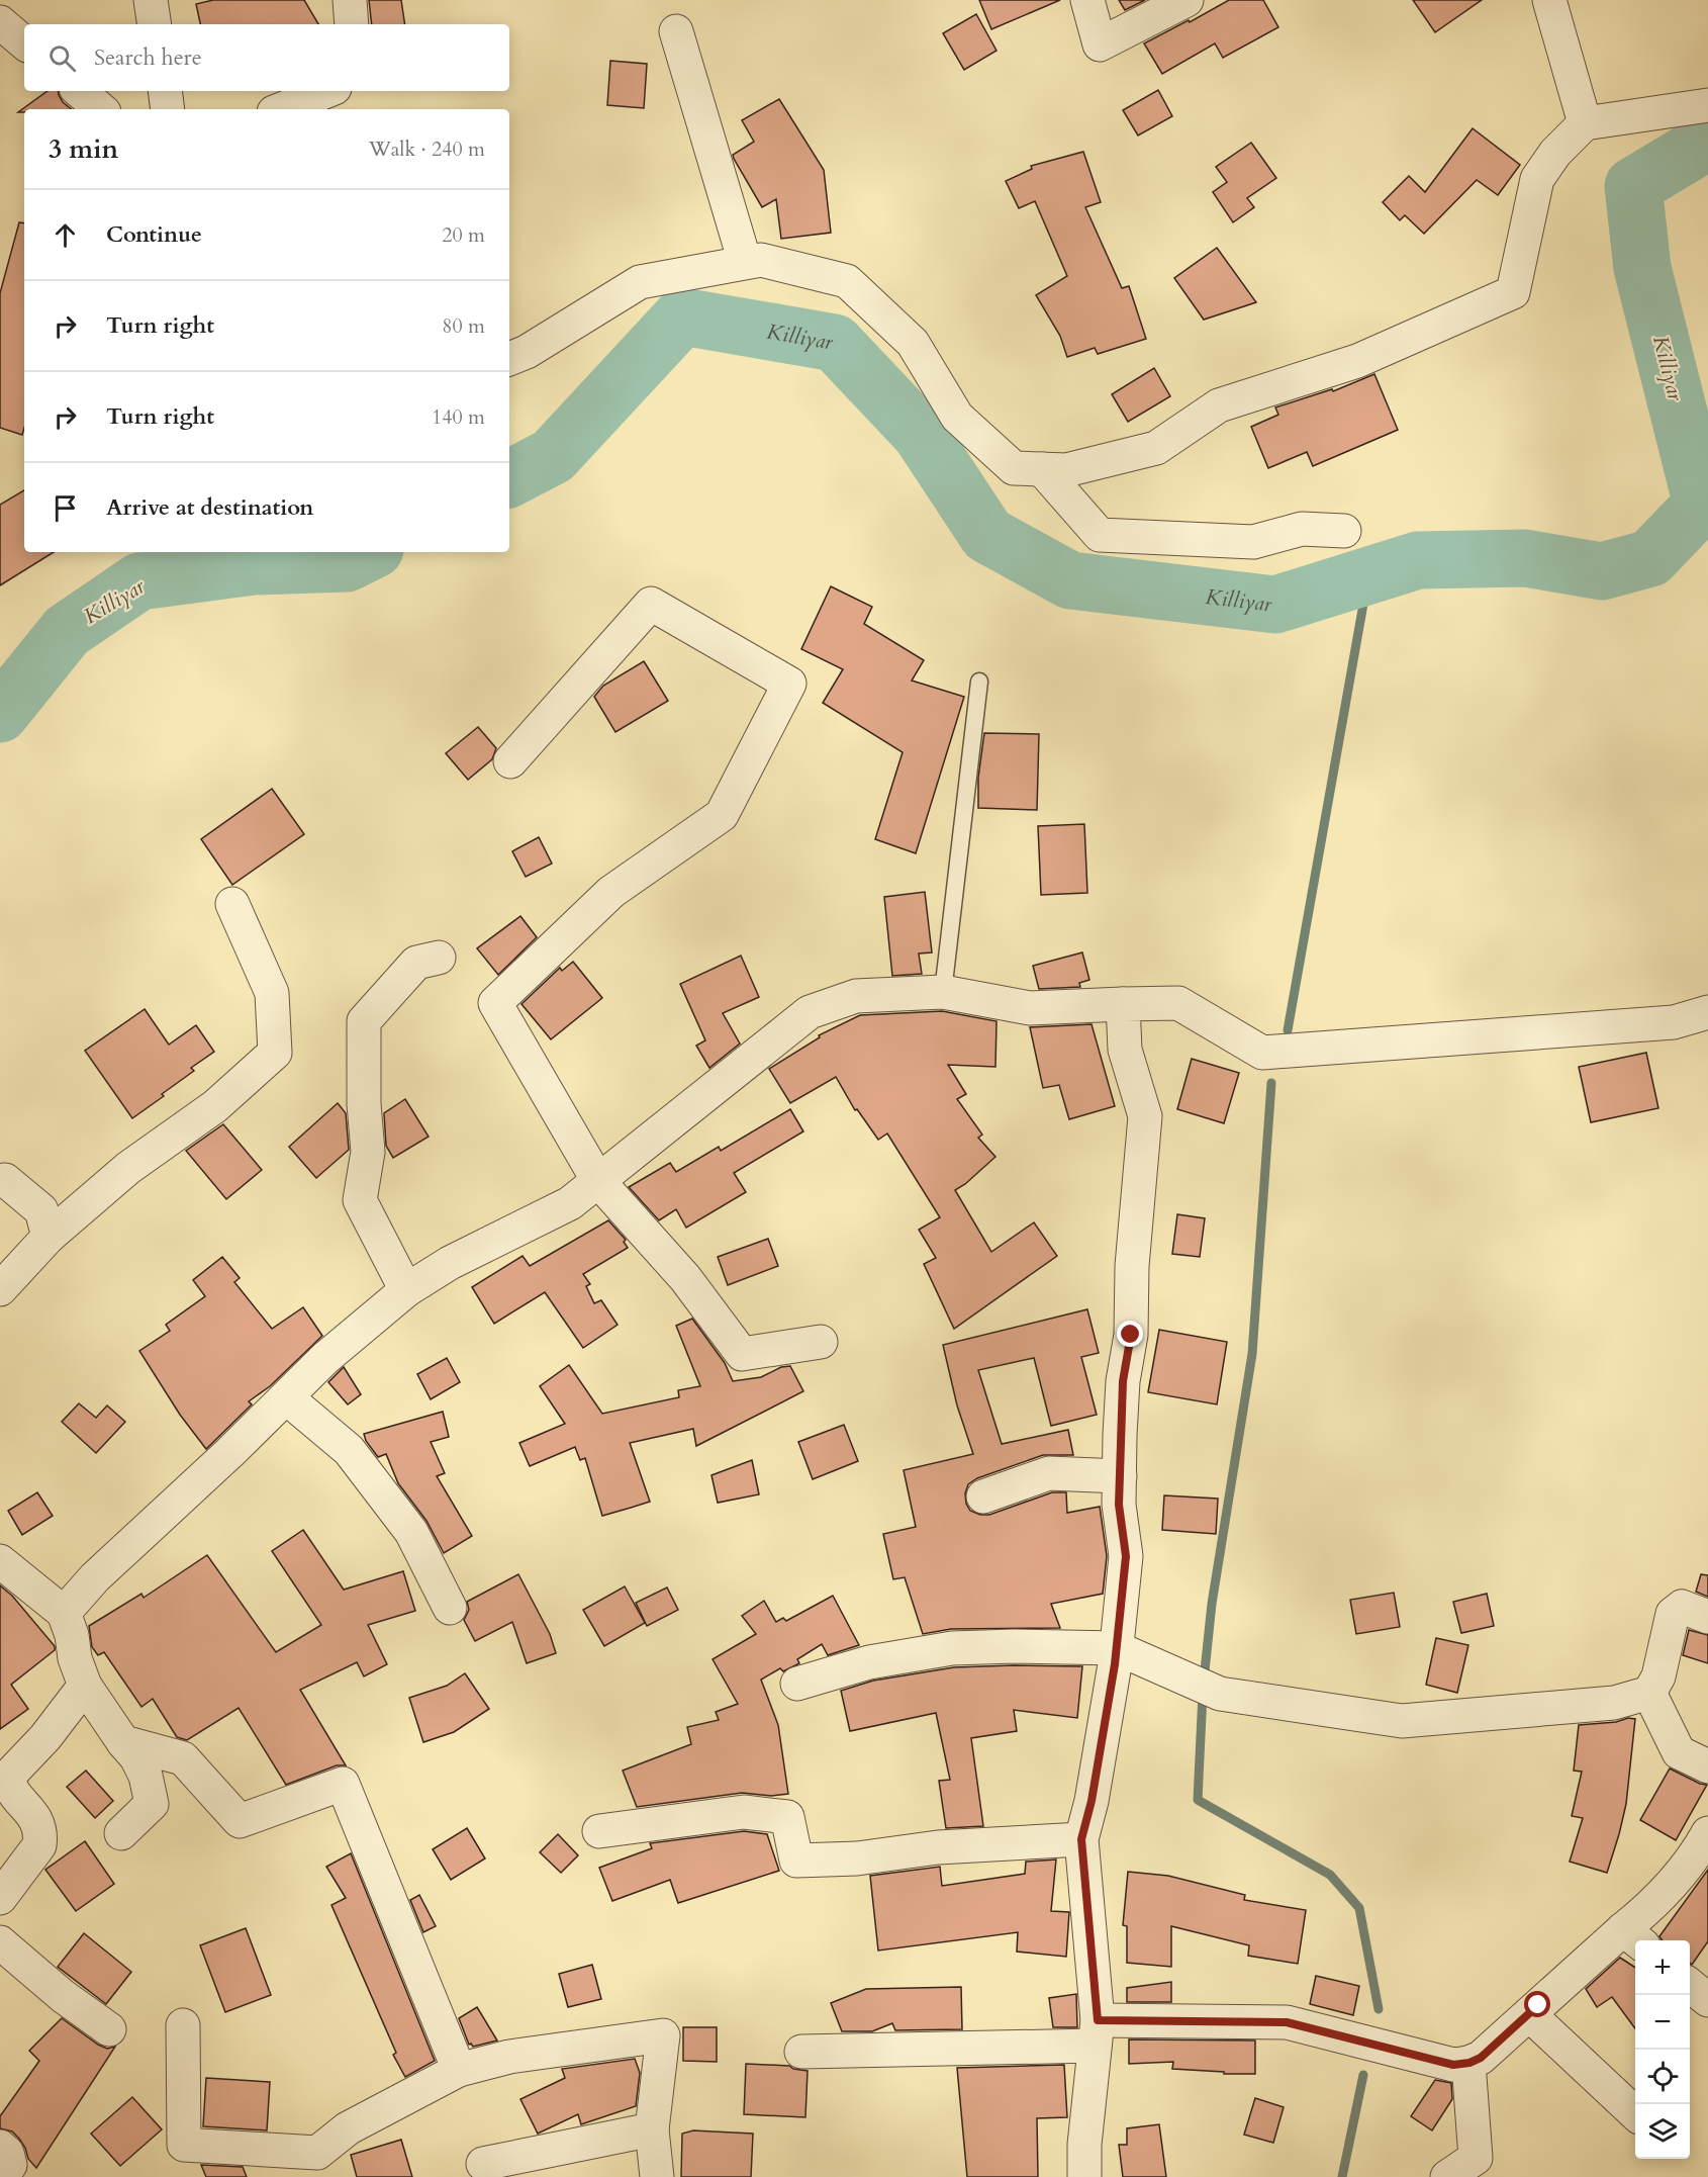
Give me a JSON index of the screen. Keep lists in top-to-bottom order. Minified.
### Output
{"water":["Killiyar"],"page":{"search":"Search here","heading":["3 min","Walk · 240 m"],"list":[["Continue","20 m"],["Turn right","80 m"],["Turn right","140 m"],"Arrive at destination"],"map_buttons":["+","−"]}}
